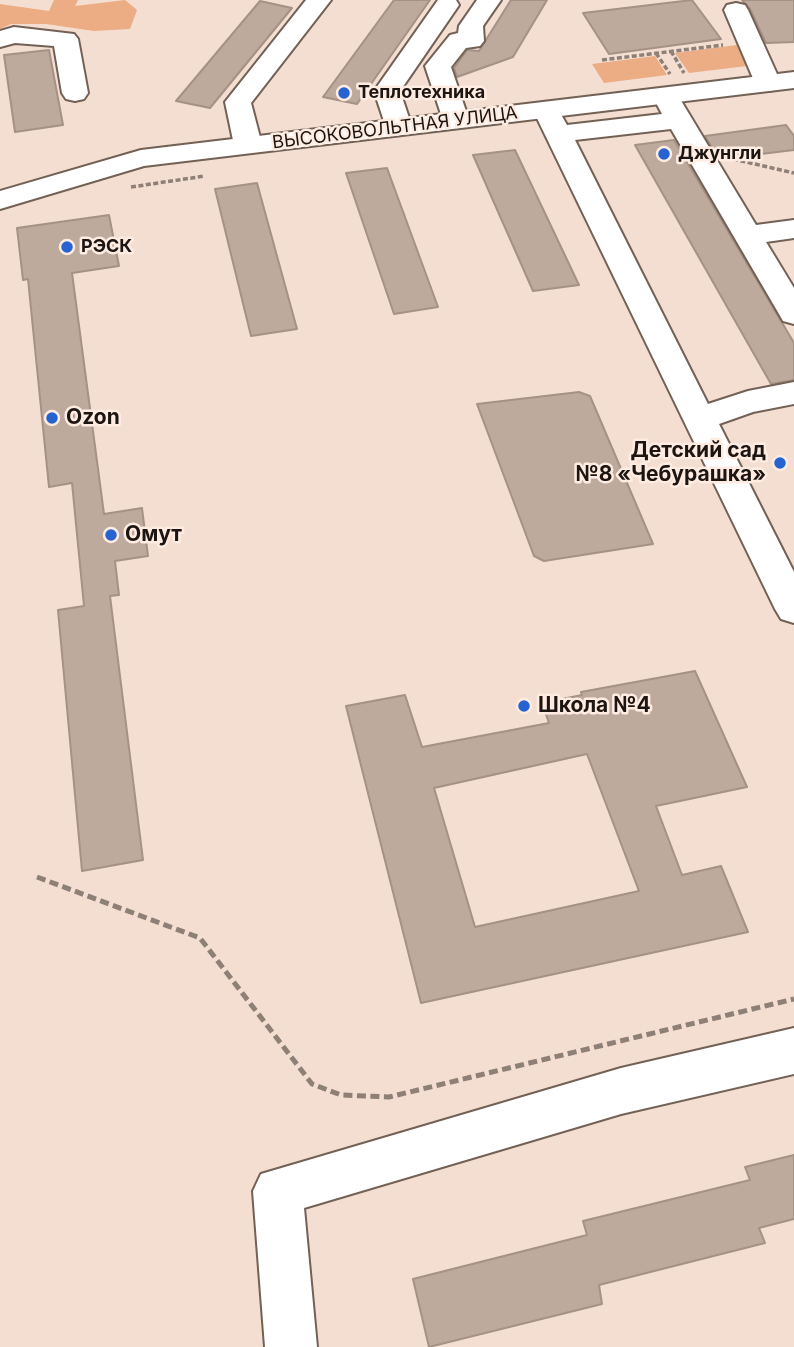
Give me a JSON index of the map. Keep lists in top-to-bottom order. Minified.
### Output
{"streets":{"main road":["ВЫСОКОВОЛЬТНАЯ УЛИЦА"]},"places":["Теплотехника","Джунгли","РЭСК","Ozon","Детский сад №8 «Чебурашка»","Омут","Школа №4"]}
